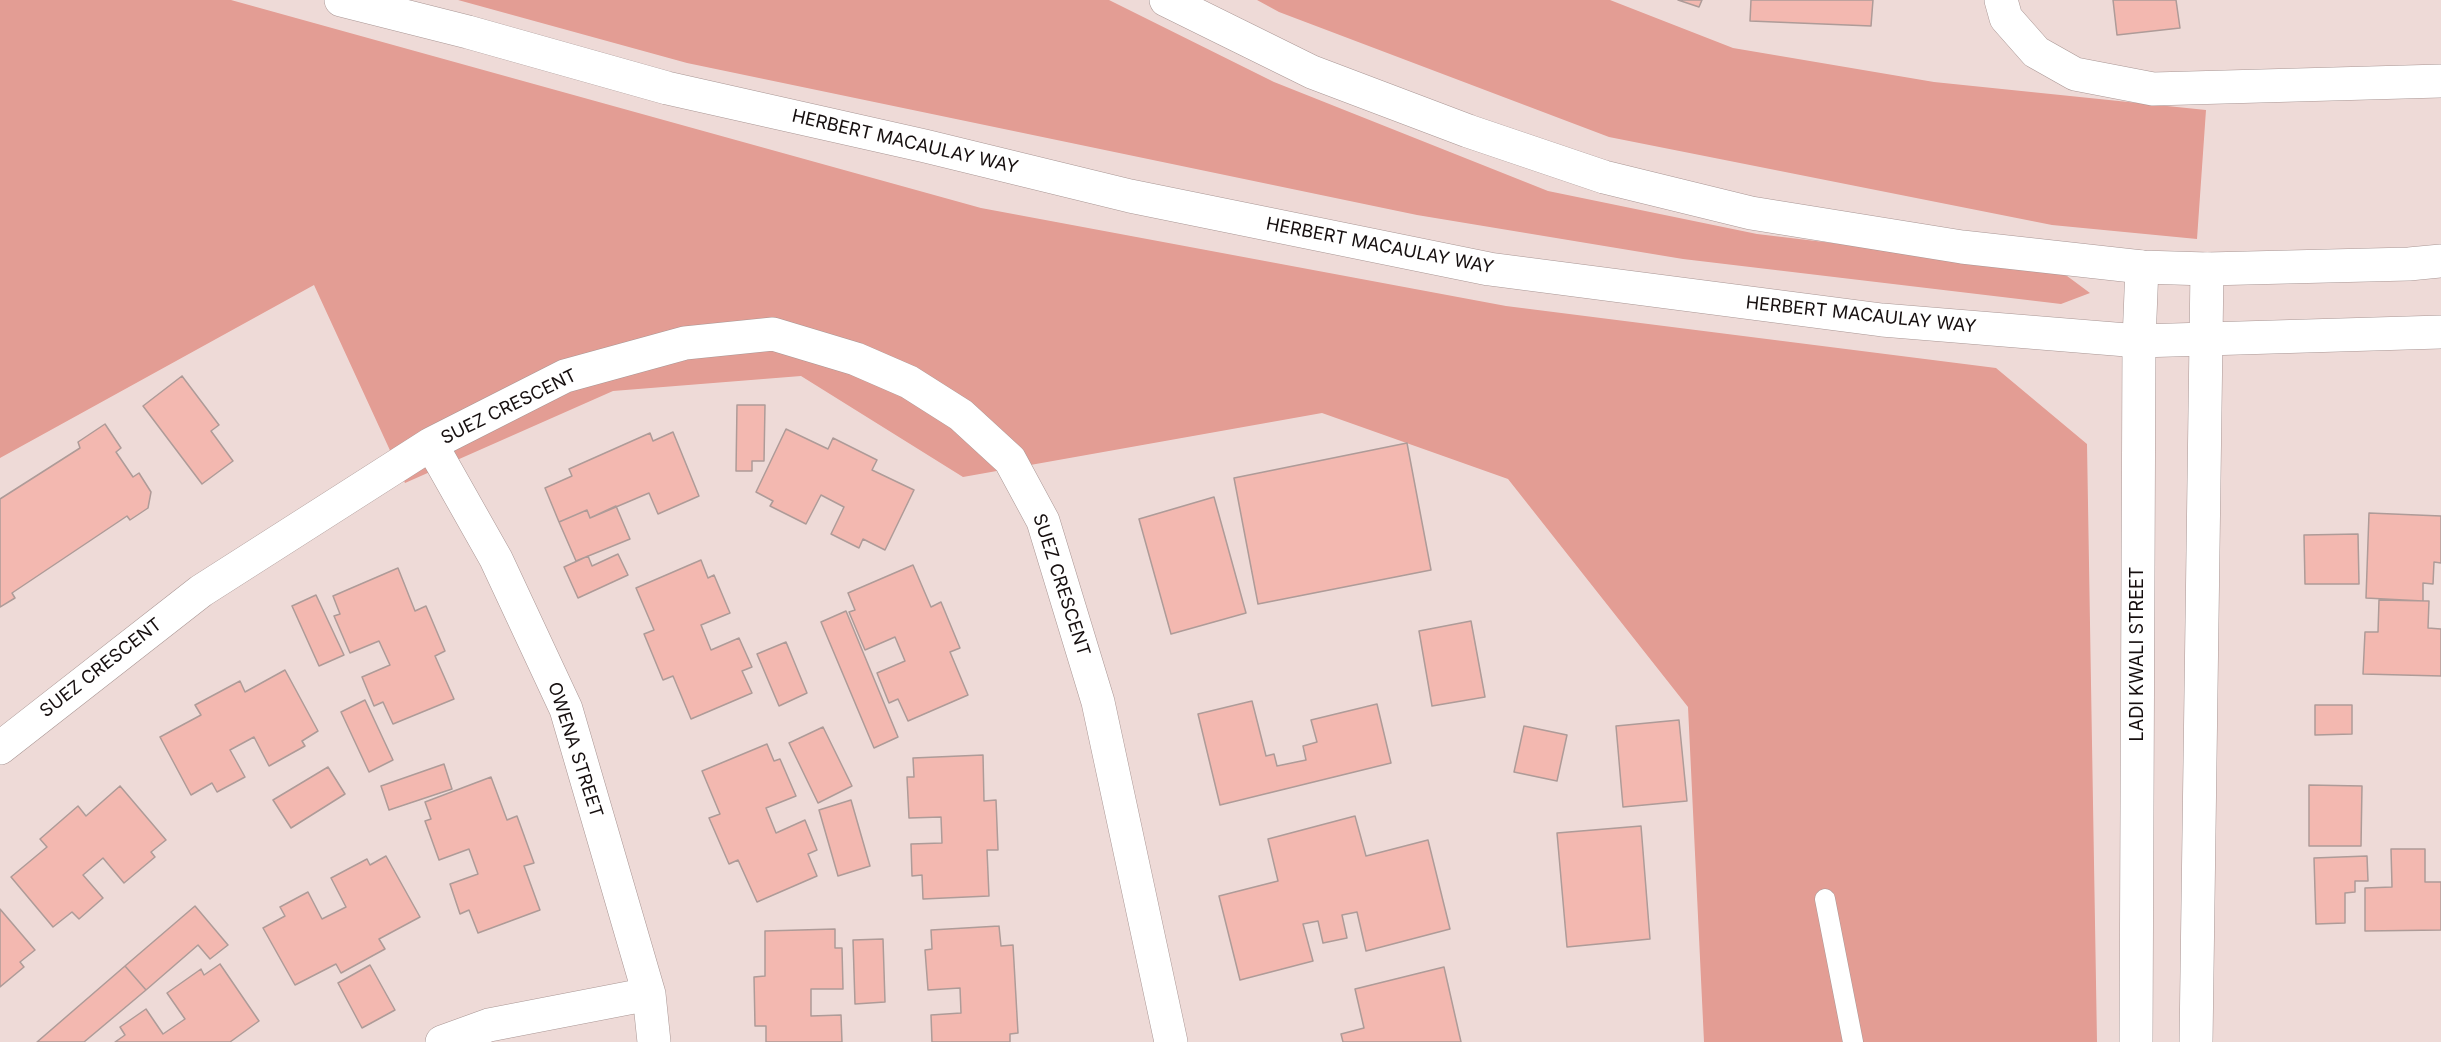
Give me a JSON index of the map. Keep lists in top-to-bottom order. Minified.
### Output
{"streets":{"street":["HERBERT MACAULAY WAY","SUEZ CRESCENT","LADI KWALI STREET","OWENA STREET"]},"crossings":[["HERBERT MACAULAY WAY","LADI KWALI STREET"],["SUEZ CRESCENT","OWENA STREET"]]}
